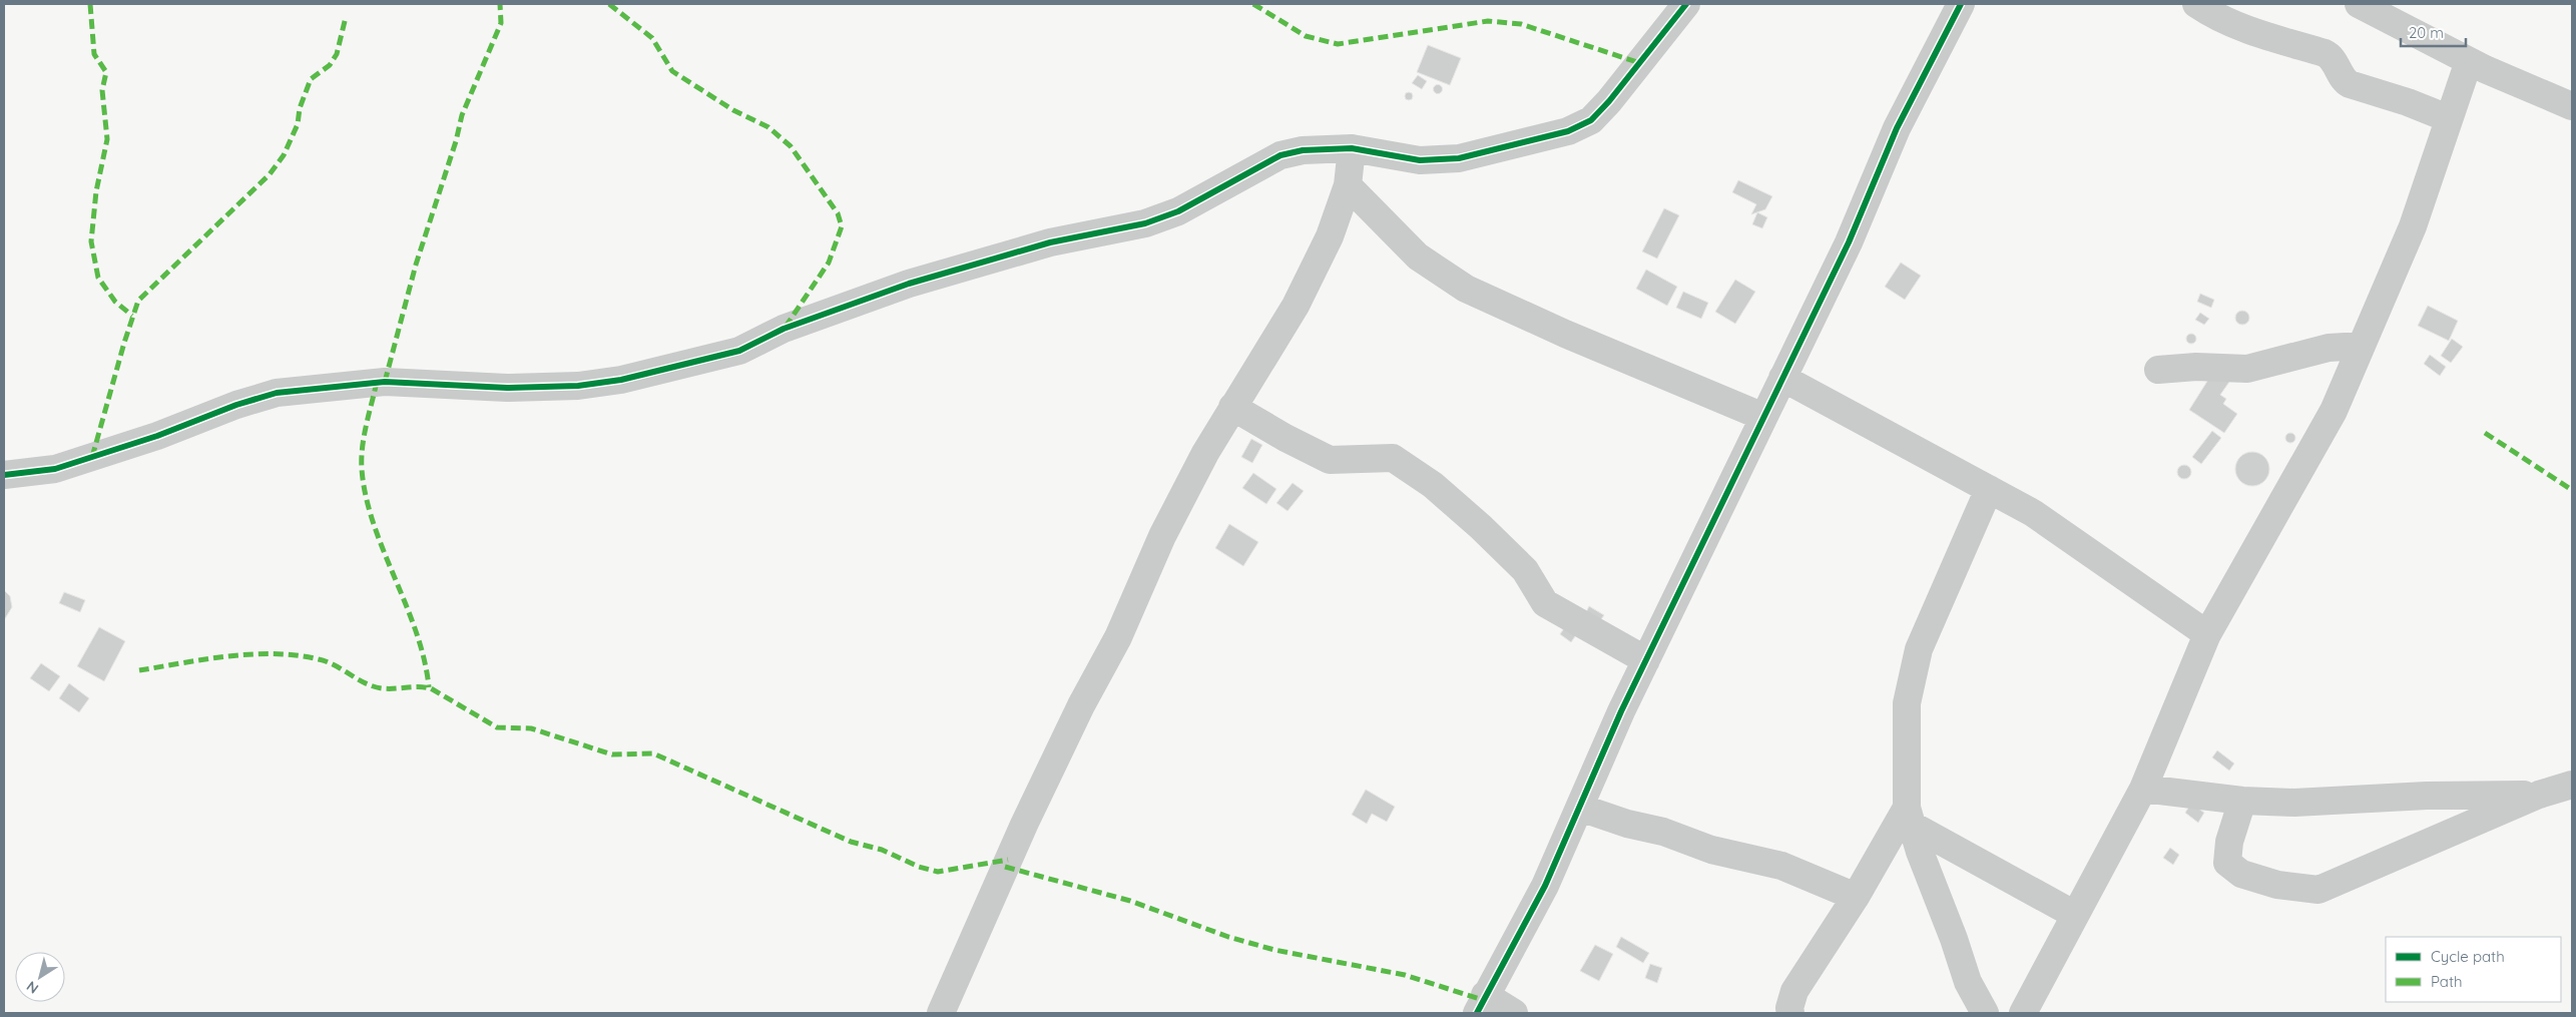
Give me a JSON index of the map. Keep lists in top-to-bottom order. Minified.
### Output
{"legend":["Cycle path","Path"],"scale_bar":"20 m","north":"bottom left"}
